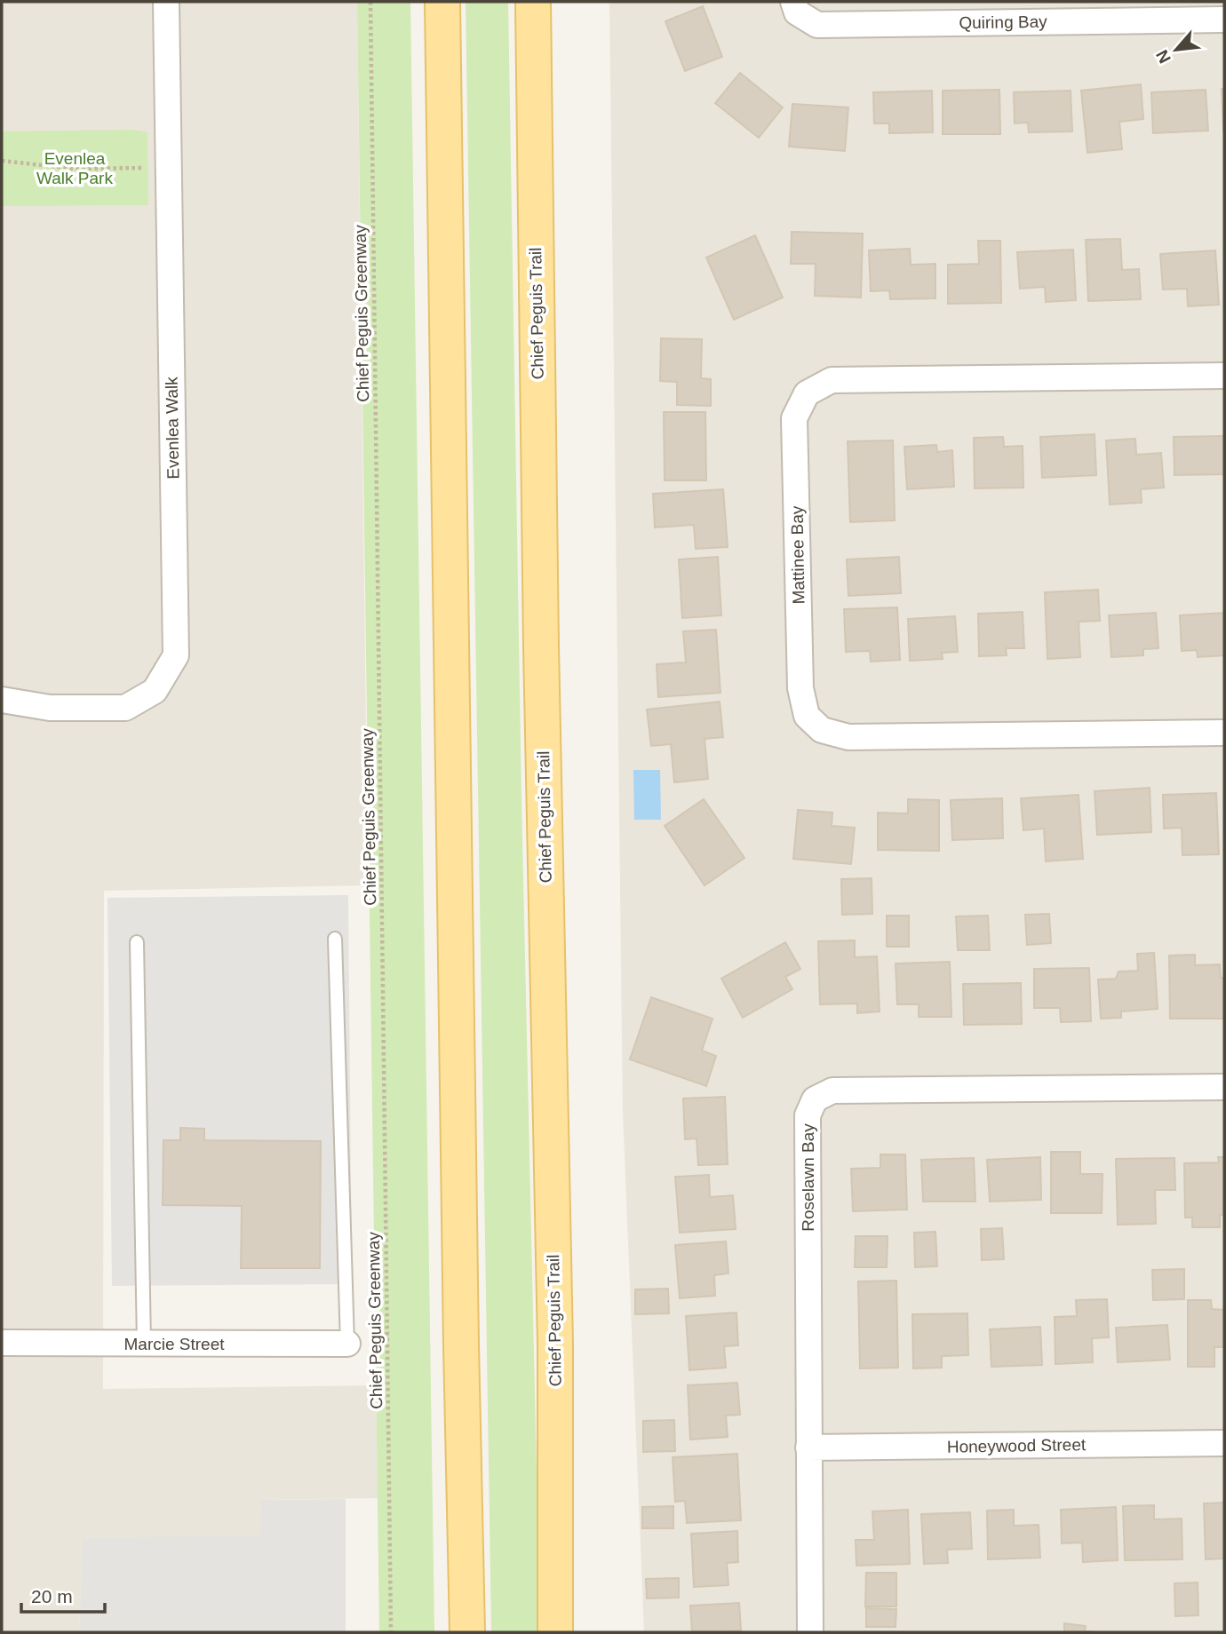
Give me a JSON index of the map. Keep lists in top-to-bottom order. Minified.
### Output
{"streets":{"main road":["Chief Peguis Trail"],"street":["Quiring Bay","Evenlea Walk","Mattinee Bay","Roselawn Bay","Marcie Street","Honeywood Street"],"path":["Chief Peguis Greenway"]},"crossings":[["Roselawn Bay","Honeywood Street"]],"parks":["Evenlea Walk Park"],"scale_bar":"20 m","north":"bottom left"}
